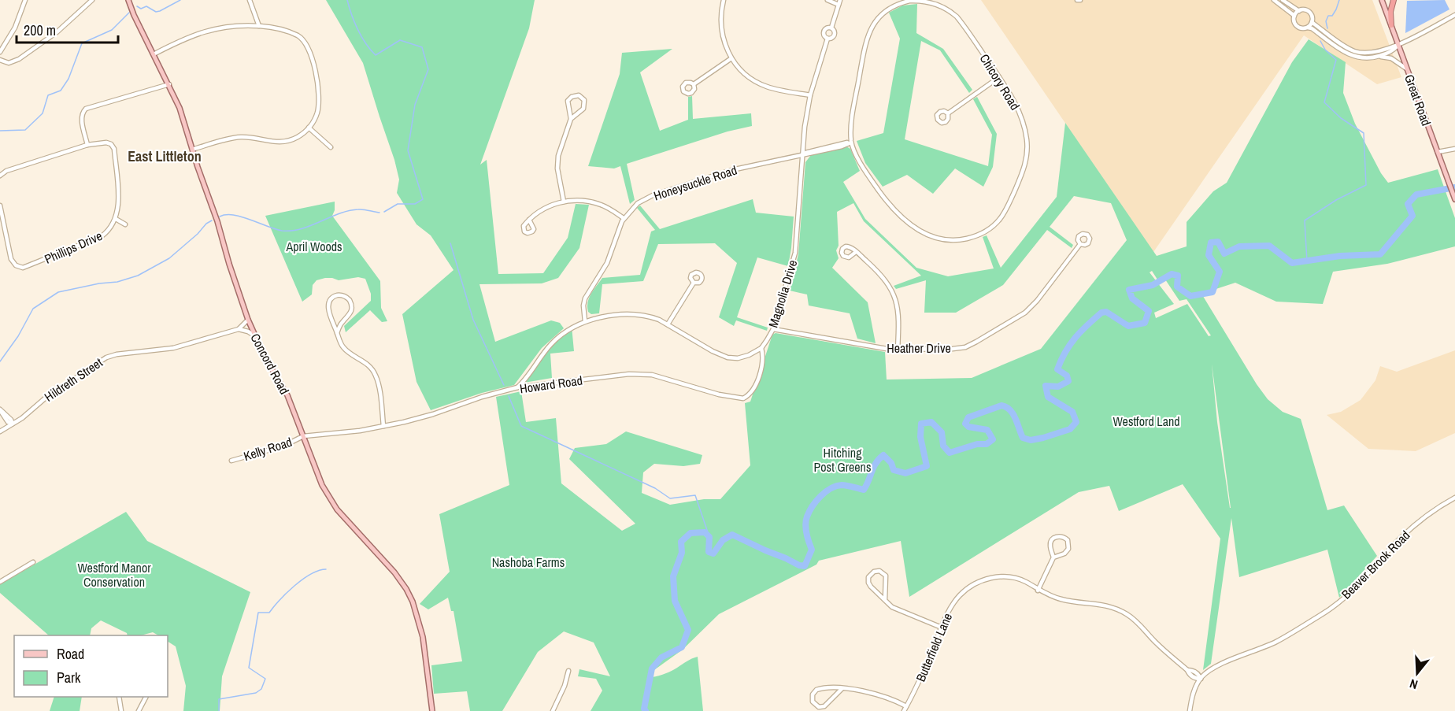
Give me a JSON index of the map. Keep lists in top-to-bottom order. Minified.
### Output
{"streets":{"main road":["Great Road","Concord Road"],"street":["Chicory Road","Honeysuckle Road","Phillips Drive","Magnolia Drive","Heather Drive","Hildreth Street","Howard Road","Kelly Road","Beaver Brook Road","Butterfield Lane"]},"crossings":[["Honeysuckle Road","Magnolia Drive"],["Magnolia Drive","Heather Drive"],["Magnolia Drive","Howard Road"],["Concord Road","Hildreth Street"],["Concord Road","Howard Road"],["Concord Road","Kelly Road"],["Howard Road","Kelly Road"],["Beaver Brook Road","Butterfield Lane"]],"districts":["East Littleton"],"parks":["April Woods","Westford Land","Hitching Post Greens","Nashoba Farms","Westford Manor Conservation"],"legend":["Road","Park"],"scale_bar":"200 m","north":"bottom"}
